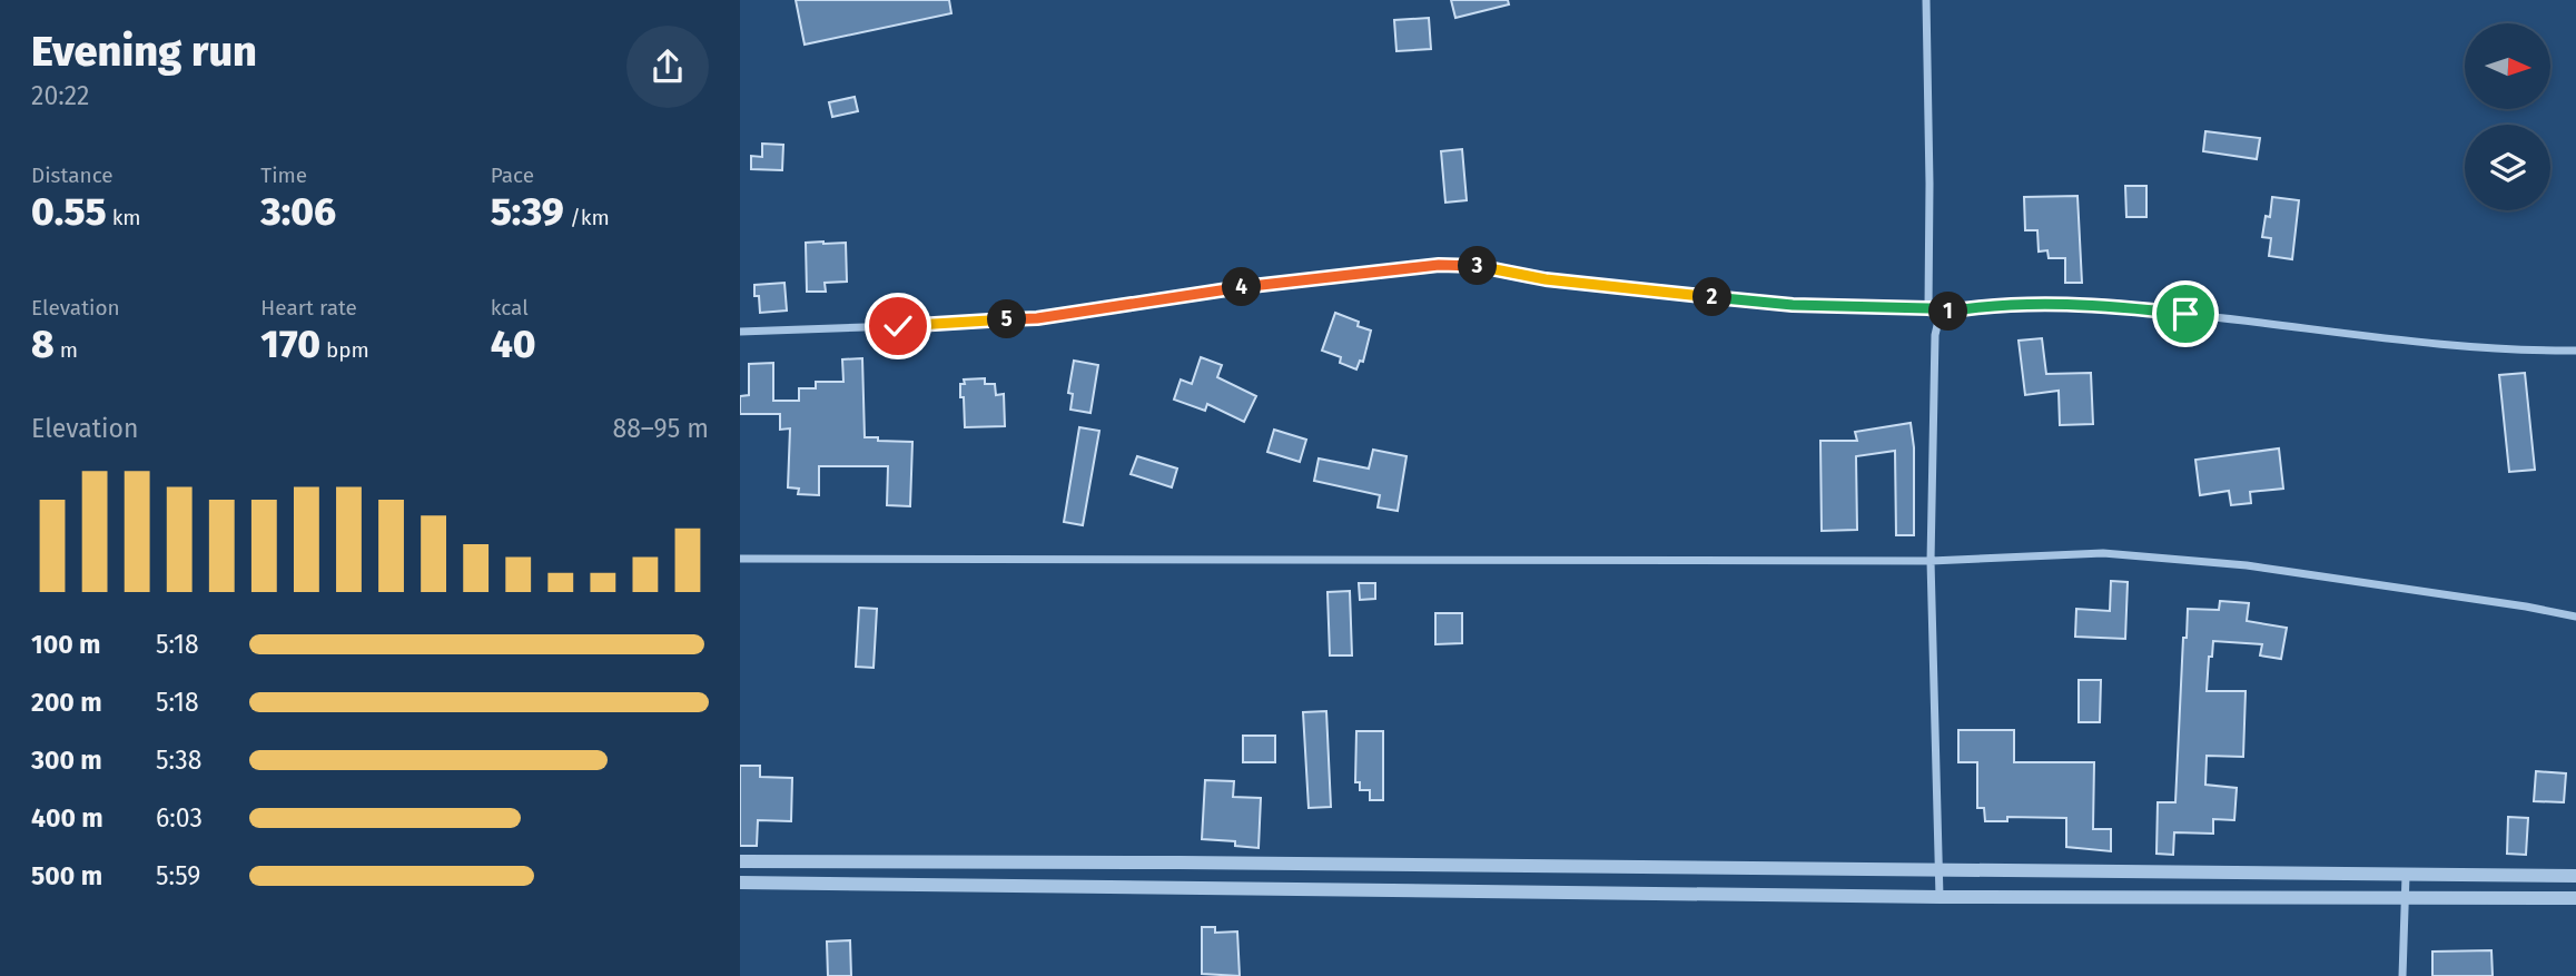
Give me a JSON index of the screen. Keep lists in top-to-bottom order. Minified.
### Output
{"north":"right","page":{"heading":["Evening run","20:22"],"stats":[["Distance","0.55 km"],["Time","3:06"],["Pace","5:39 /km"],["Elevation","8 m"],["Heart rate","170 bpm"],["kcal","40"]],"pins":["3","4","2","1","5"],"chart":["Elevation","88–95 m"],"list":[{"name":"100 m","note":"5:18"},{"name":"200 m","note":"5:18"},{"name":"300 m","note":"5:38"},{"name":"400 m","note":"6:03"},{"name":"500 m","note":"5:59"}]}}
